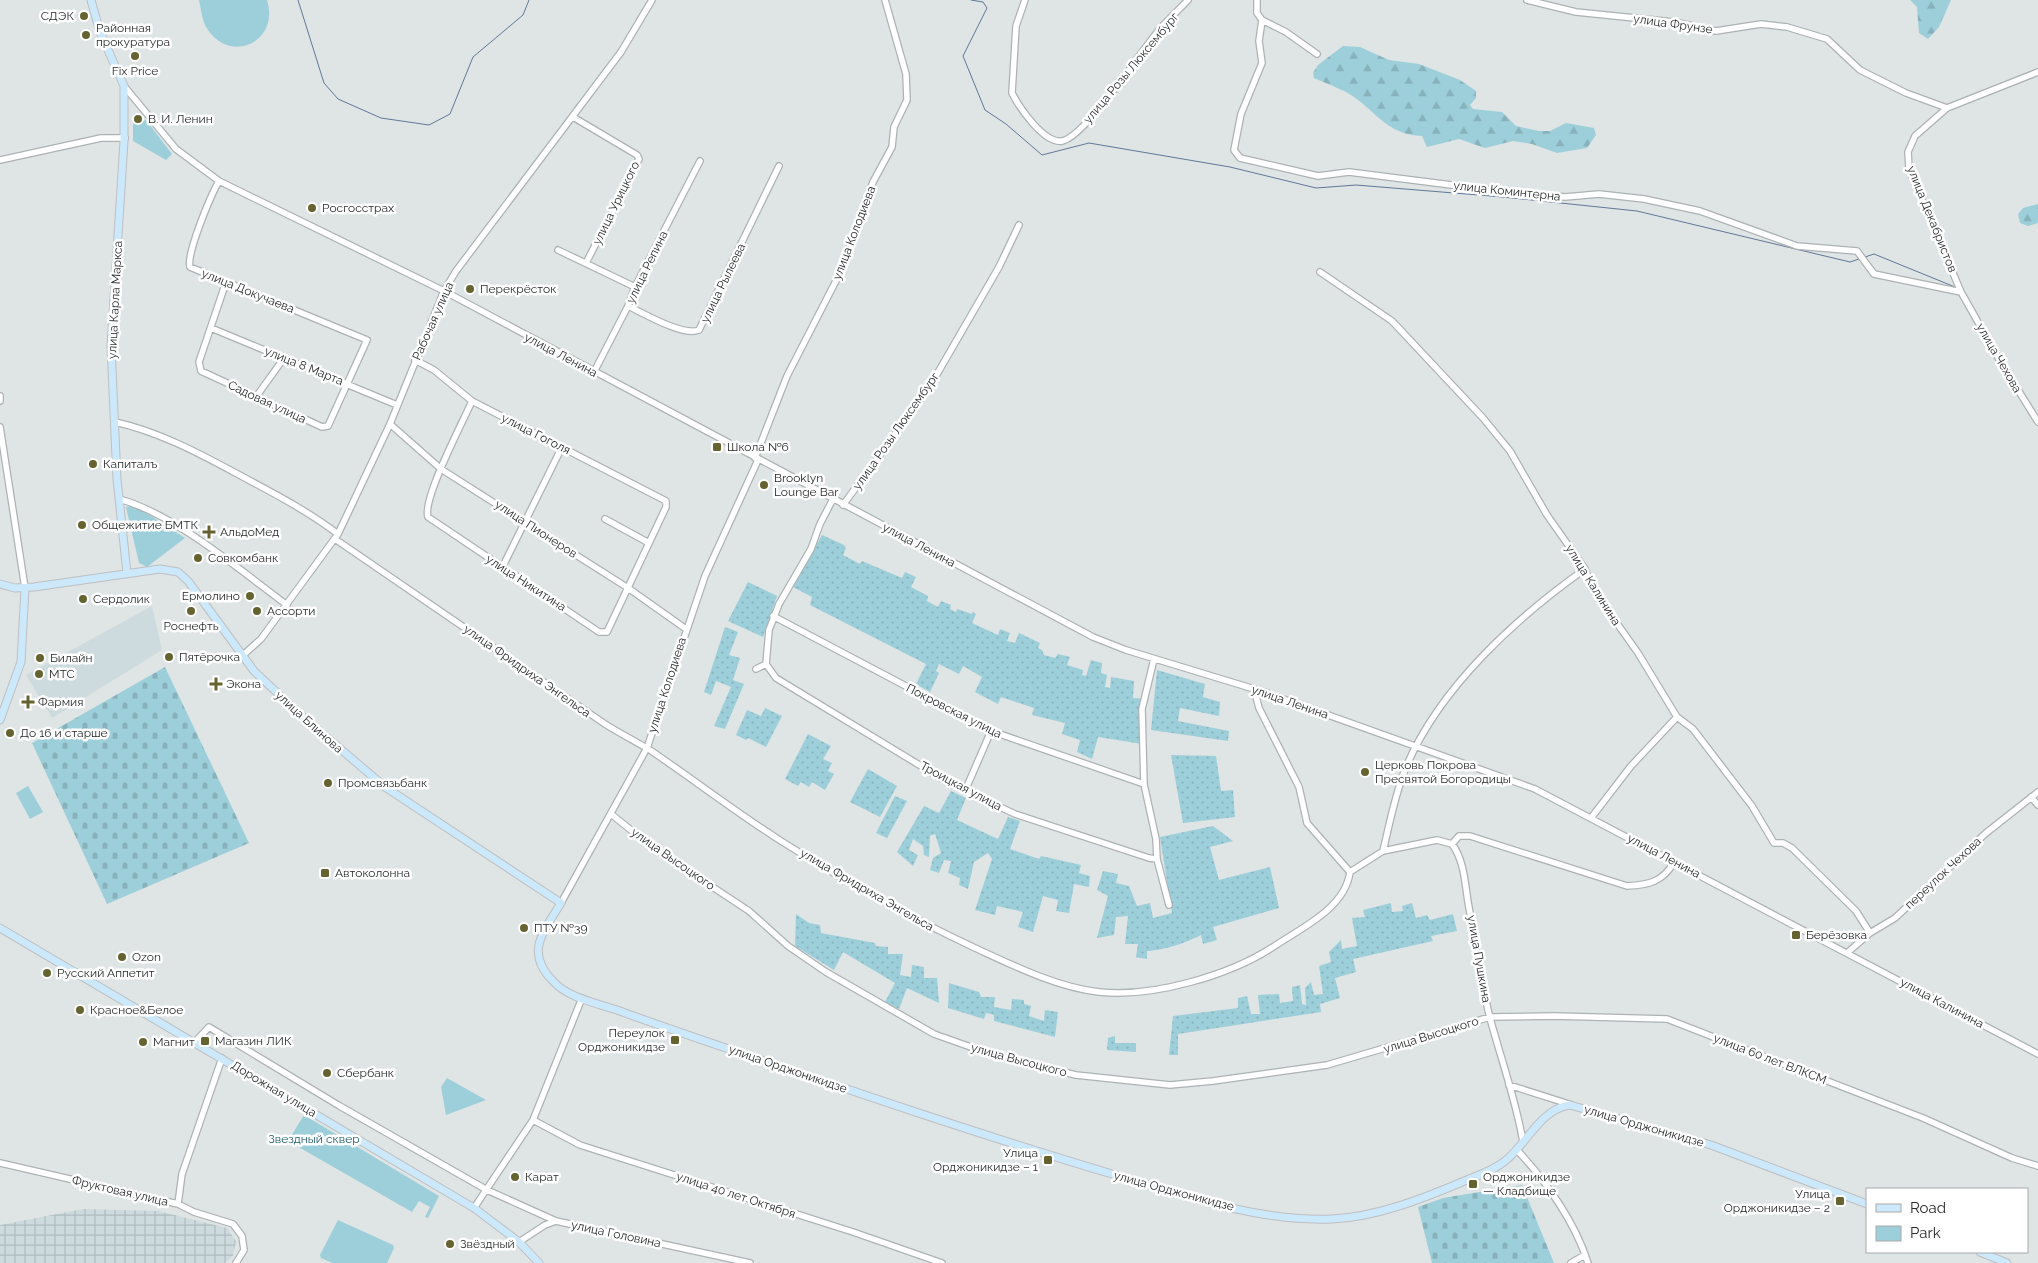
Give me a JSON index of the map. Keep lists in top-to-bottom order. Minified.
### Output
{"streets":{"main road":["улица Карла Маркса","улица Ленина","улица Блинова","улица Орджоникидзе","Дорожная улица"],"street":["улица Фрунзе","улица Розы Люксембург","улица Коминтерна","улица Урицкого","улица Декабристов","улица Колодиева","улица Репина","улица Рылеева","улица Докучаева","Рабочая улица","улица Чехова","улица 8 Марта","Садовая улица","улица Гоголя","улица Пионеров","улица Никитина","улица Калинина","улица Фридриха Энгельса","Покровская улица","Троицкая улица","улица Высоцкого","переулок Чехова","улица Пушкина","улица 60 лет ВЛКСМ","Фруктовая улица","улица 40 лет Октября","улица Головина"]},"crossings":[["улица Фрунзе","улица Декабристов"],["улица Розы Люксембург","улица Ленина"],["улица Коминтерна","улица Декабристов"],["улица Коминтерна","улица Чехова"],["улица Урицкого","Рабочая улица"],["улица Декабристов","улица Чехова"],["улица Колодиева","улица Ленина"],["улица Колодиева","улица Пионеров"],["улица Колодиева","улица Фридриха Энгельса"],["улица Колодиева","улица Блинова"],["улица Колодиева","улица Высоцкого"],["улица Колодиева","улица Орджоникидзе"],["улица Репина","улица Рылеева"],["улица Репина","улица Ленина"],["улица Докучаева","улица Ленина"],["улица Докучаева","Садовая улица"],["улица Карла Маркса","улица Ленина"],["улица Карла Маркса","улица Фридриха Энгельса"],["улица Карла Маркса","улица Блинова"],["Рабочая улица","улица Ленина"],["Рабочая улица","улица 8 Марта"],["Рабочая улица","улица Гоголя"],["Рабочая улица","улица Пионеров"],["Рабочая улица","улица Фридриха Энгельса"],["Рабочая улица","улица Блинова"],["улица Ленина","улица Калинина"],["улица Ленина","переулок Чехова"],["улица 8 Марта","Садовая улица"],["улица Гоголя","улица Никитина"],["улица Пионеров","улица Никитина"],["улица Калинина","переулок Чехова"],["улица Блинова","улица Орджоникидзе"],["улица Высоцкого","улица Пушкина"],["улица Высоцкого","улица 60 лет ВЛКСМ"],["улица Пушкина","улица 60 лет ВЛКСМ"],["улица Пушкина","улица Орджоникидзе"],["Дорожная улица","Фруктовая улица"],["Дорожная улица","улица Головина"]],"parks":["Звездный сквер"],"places":{"other":["СДЭК","Районная прокуратура","Fix Price","В. И. Ленин","Росгосстрах","Перекрёсток","Капиталъ","Brooklyn Lounge Bar","Общежитие БМТК","Совкомбанк","Ермолино","Сердолик","Роснефть","Ассорти","Пятёрочка","Билайн","МТС","До 16 и старше","Церковь Покрова Пресвятой Богородицы","Промсвязьбанк","ПТУ №39","Ozon","Русский Аппетит","Красное&Белое","Магнит","Сбербанк","Карат","Звёздный"],"transit":["Школа №6","Автоколонна","Берёзовка","Переулок Орджоникидзе","Магазин ЛИК","Улица Орджоникидзе – 1","Орджоникидзе — Кладбище","Улица Орджоникидзе – 2"],"health":["АльдоМед","Экона","Фармия"]},"legend":["Road","Park"]}
